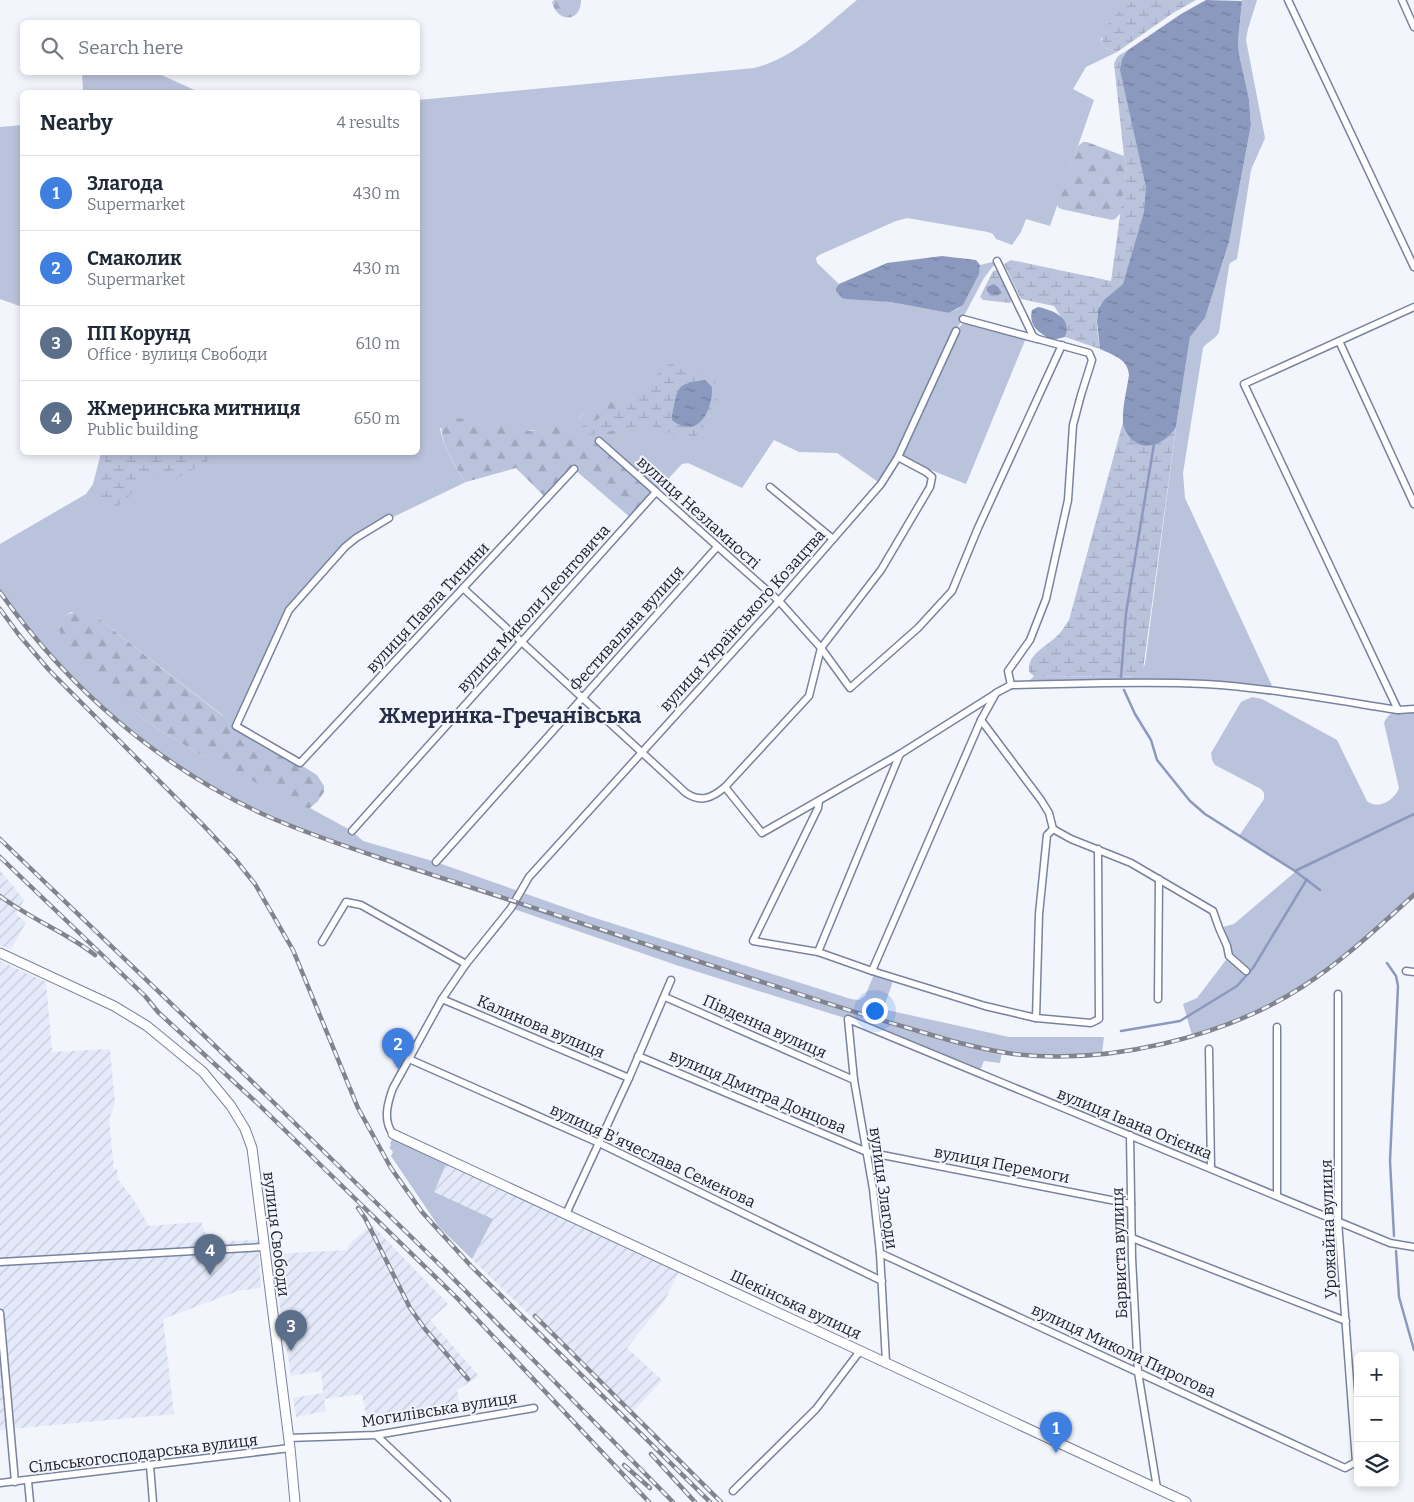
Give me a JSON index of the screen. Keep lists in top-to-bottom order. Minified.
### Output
{"streets":{"street":["вулиця Незламності","вулиця Павла Тичини","вулиця Миколи Леонтовича","вулиця Українського Козацтва","Фестивальна вулиця","Калинова вулиця","Південна вулиця","вулиця Дмитра Донцова","вулиця Івана Огієнка","вулиця В'ячеслава Семенова","вулиця Перемоги","вулиця Злагоди","Урожайна вулиця","вулиця Свободи","Барвиста вулиця","Шекінська вулиця","вулиця Миколи Пирогова","Могилівська вулиця","Сільськогосподарська вулиця"]},"crossings":[["вулиця Незламності","вулиця Миколи Леонтовича"],["вулиця Незламності","вулиця Українського Козацтва"],["вулиця Незламності","Фестивальна вулиця"],["вулиця Українського Козацтва","Калинова вулиця"],["вулиця Українського Козацтва","вулиця В'ячеслава Семенова"],["вулиця Українського Козацтва","Шекінська вулиця"],["Південна вулиця","вулиця Злагоди"],["вулиця Дмитра Донцова","вулиця Перемоги"],["вулиця Дмитра Донцова","вулиця Злагоди"],["вулиця Івана Огієнка","вулиця Злагоди"],["вулиця Івана Огієнка","Урожайна вулиця"],["вулиця Івана Огієнка","Барвиста вулиця"],["вулиця В'ячеслава Семенова","вулиця Злагоди"],["вулиця Перемоги","вулиця Злагоди"],["вулиця Перемоги","Барвиста вулиця"],["вулиця Злагоди","Шекінська вулиця"],["вулиця Злагоди","вулиця Миколи Пирогова"],["вулиця Свободи","Могилівська вулиця"],["вулиця Свободи","Сільськогосподарська вулиця"],["Барвиста вулиця","Шекінська вулиця"],["Барвиста вулиця","вулиця Миколи Пирогова"]],"districts":["Жмеринка-Гречанівська"],"page":{"search":"Search here","heading":["Nearby","4 results"],"list":[{"mark":"1","name":"Злагода","note":"Supermarket","value":"430 m"},{"mark":"2","name":"Смаколик","note":"Supermarket","value":"430 m"},{"mark":"3","name":"ПП Корунд","note":"Office · вулиця Свободи","value":"610 m"},{"mark":"4","name":"Жмеринська митниця","note":"Public building","value":"650 m"}],"pins":["2","4","3","1"],"map_buttons":["+","−"]}}
